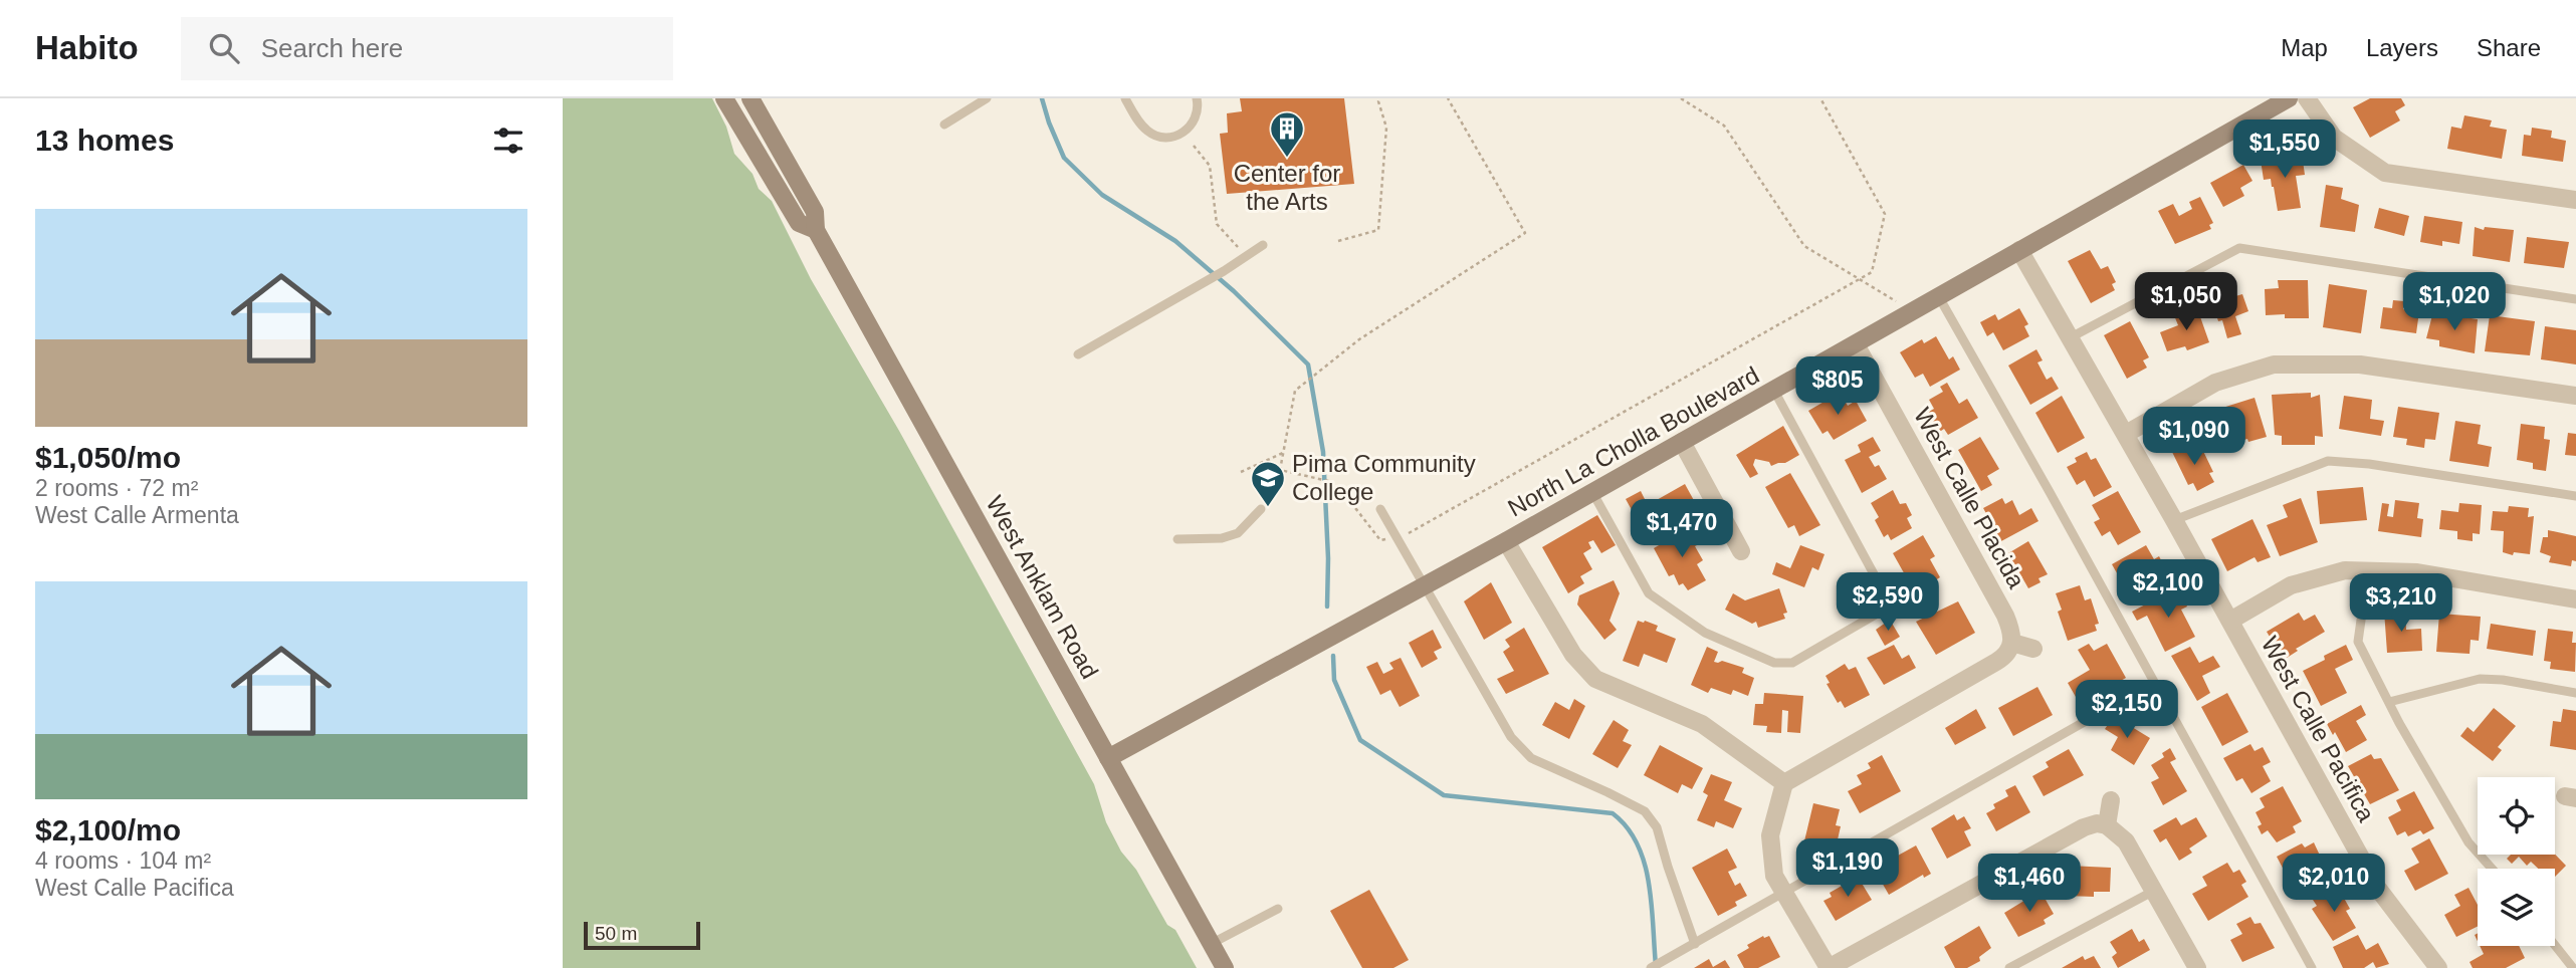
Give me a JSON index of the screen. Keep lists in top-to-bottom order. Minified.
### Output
{"streets":{"street":["North La Cholla Boulevard","West Calle Placida","West Anklam Road","West Calle Pacifica"]},"crossings":[["North La Cholla Boulevard","West Calle Placida"],["North La Cholla Boulevard","West Anklam Road"],["North La Cholla Boulevard","West Calle Pacifica"]],"places":{"building":["Center for the Arts"],"school or university":["Pima Community College"]},"scale_bar":"50 m","page":{"header":"Habito","search":"Search here","nav":["Map","Layers","Share"],"heading":"13 homes","price":["$1,550","$1,050","$1,020","$805","$1,090","$1,470","$2,100","$2,590","$3,210","$2,150","$1,190","$1,460","$2,010"],"list":[{"name":"$1,050/mo","note":"2 rooms · 72 m² · West Calle Armenta"},{"name":"$2,100/mo","note":"4 rooms · 104 m² · West Calle Pacifica"}],"scale":"50 m"}}
